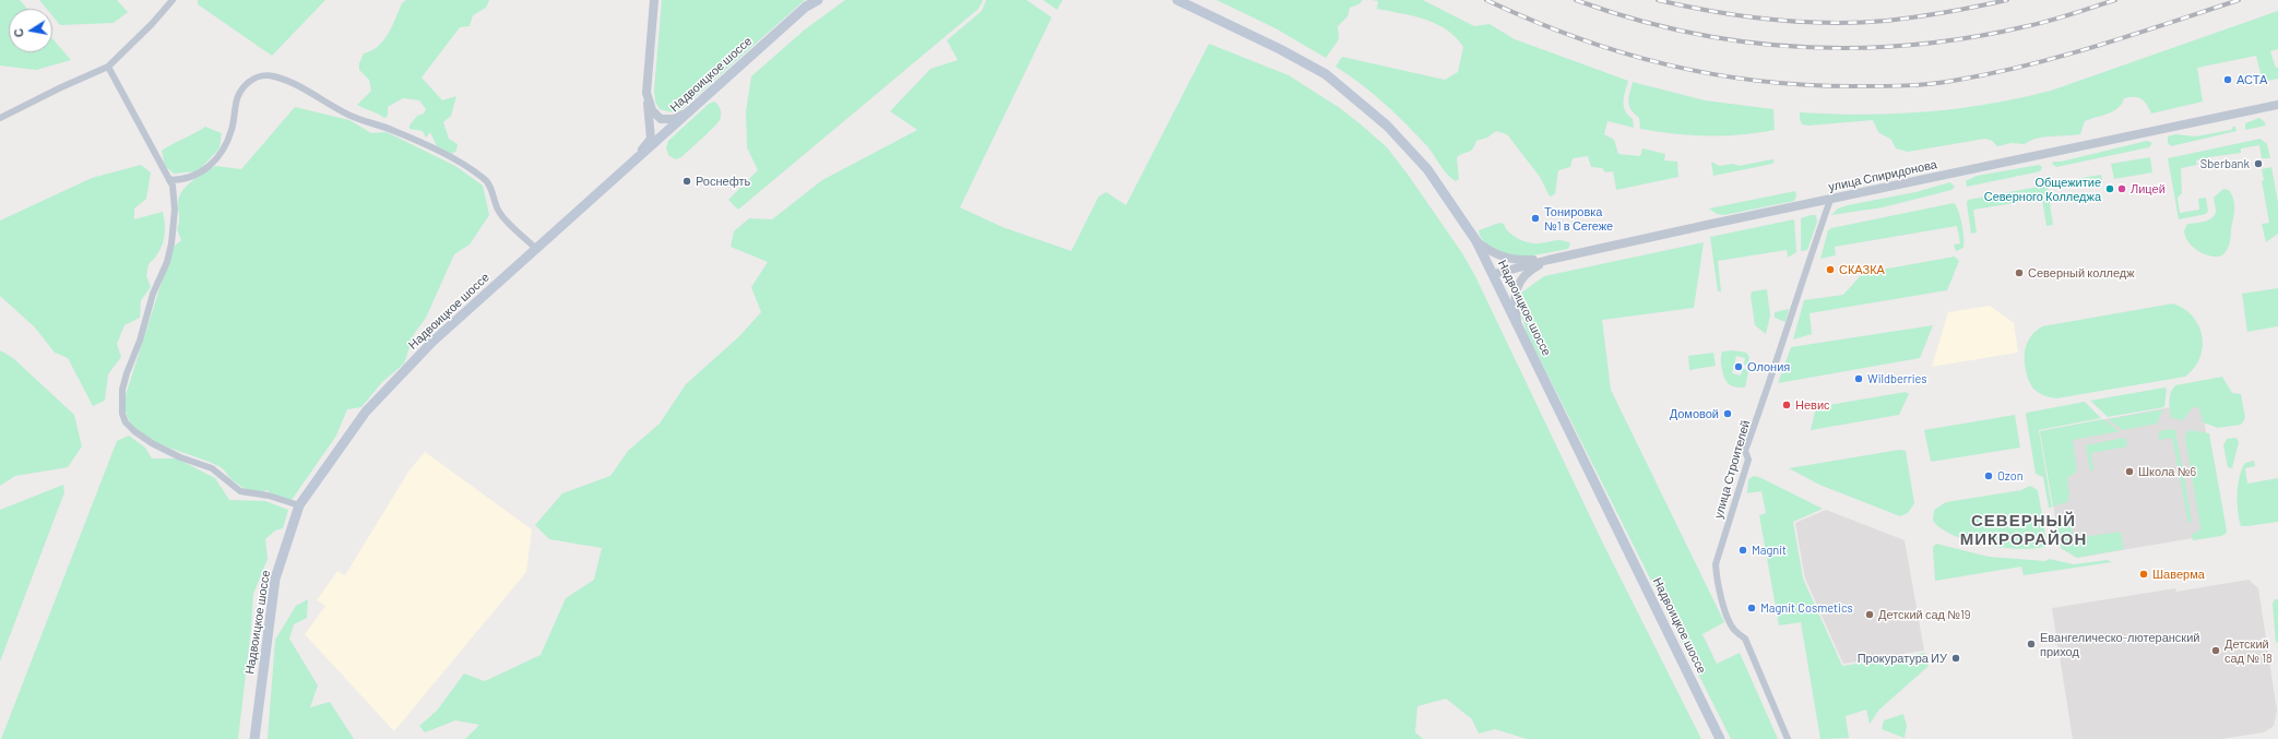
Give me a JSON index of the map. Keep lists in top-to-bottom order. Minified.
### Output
{"streets":{"main road":["Надвоицкое шоссе"],"street":["улица Спиридонова","улица Строителей"]},"crossings":[["Надвоицкое шоссе","улица Спиридонова"],["улица Спиридонова","улица Строителей"]],"districts":["СЕВЕРНЫЙ МИКРОРАЙОН"],"places":["АСТА","Sberbank","Роснефть","Общежитие Северного Колледжа","Лицей","Тонировка №1 в Сегеже","СКАЗКА","Северный колледж","Олония","Wildberries","Невис","Домовой","Школа №6","Ozon","Magnit","Шаверма","Magnit Cosmetics","Детский сад №19","Евангелическо-лютеранский приход","Детский сад № 18","Прокуратура ИУ"],"north":"left"}
